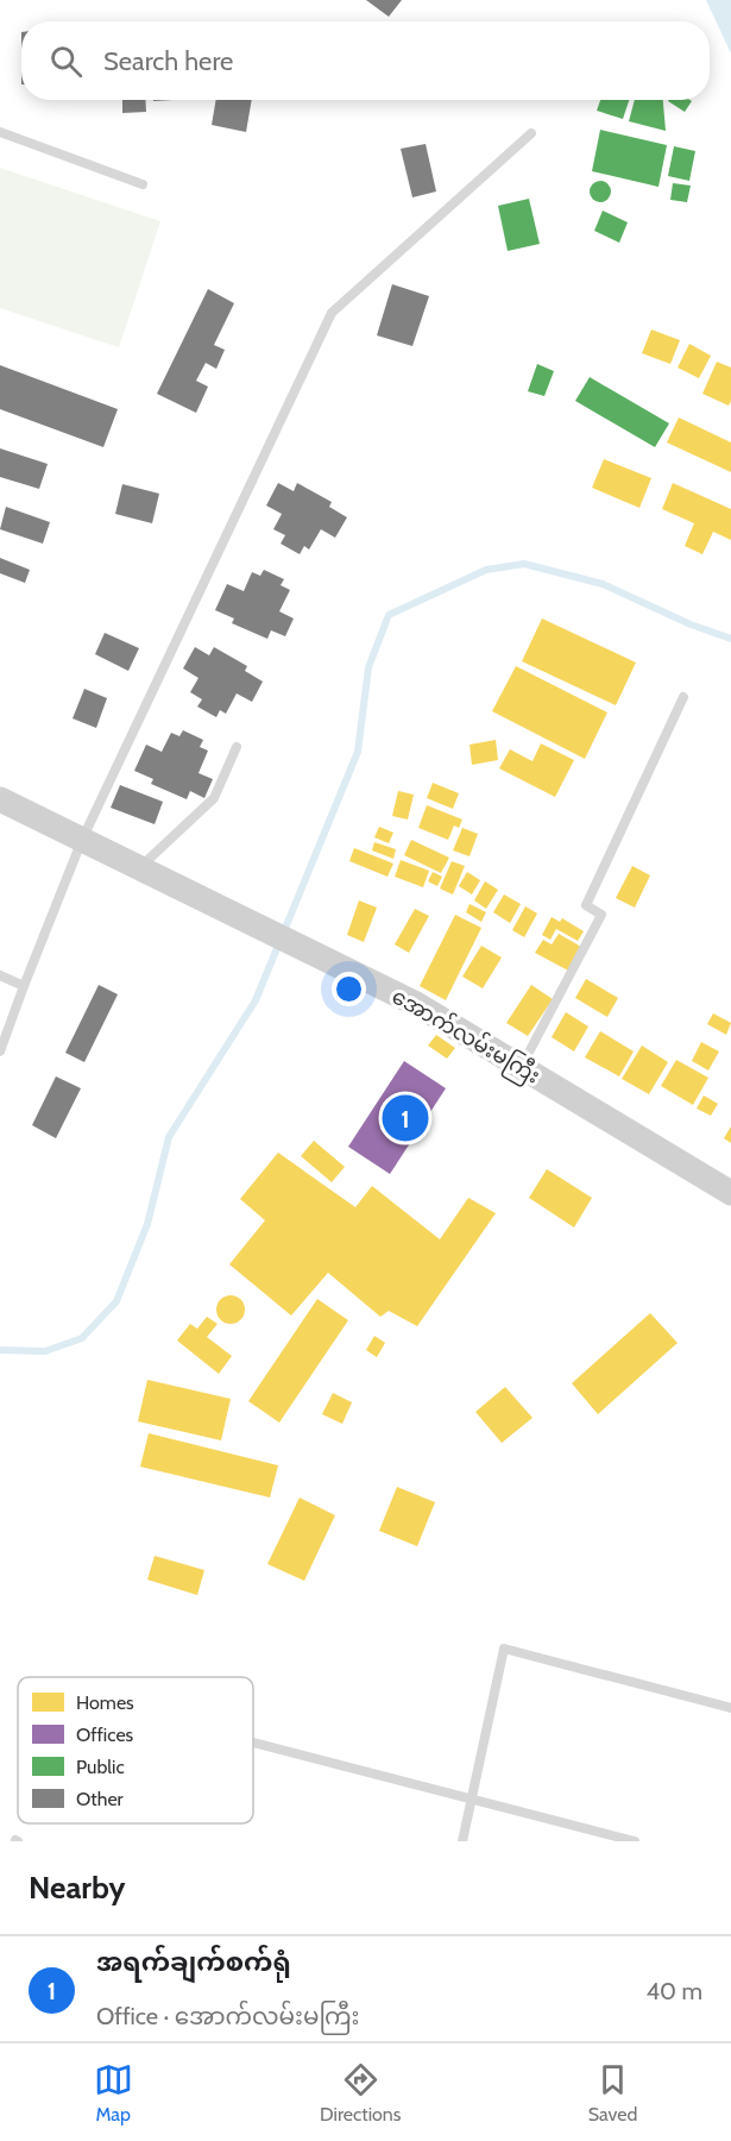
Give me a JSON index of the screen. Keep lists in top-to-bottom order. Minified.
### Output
{"streets":{"main road":["အောက်လမ်းမကြီး"]},"legend":["Homes","Offices","Public","Other"],"page":{"search":"Search here","pins":"1","heading":"Nearby","list":[{"mark":"1","name":"အရက်ချက်စက်ရုံ","note":"Office · အောက်လမ်းမကြီး","value":"40 m"}],"nav":["Map","Directions","Saved"]}}
